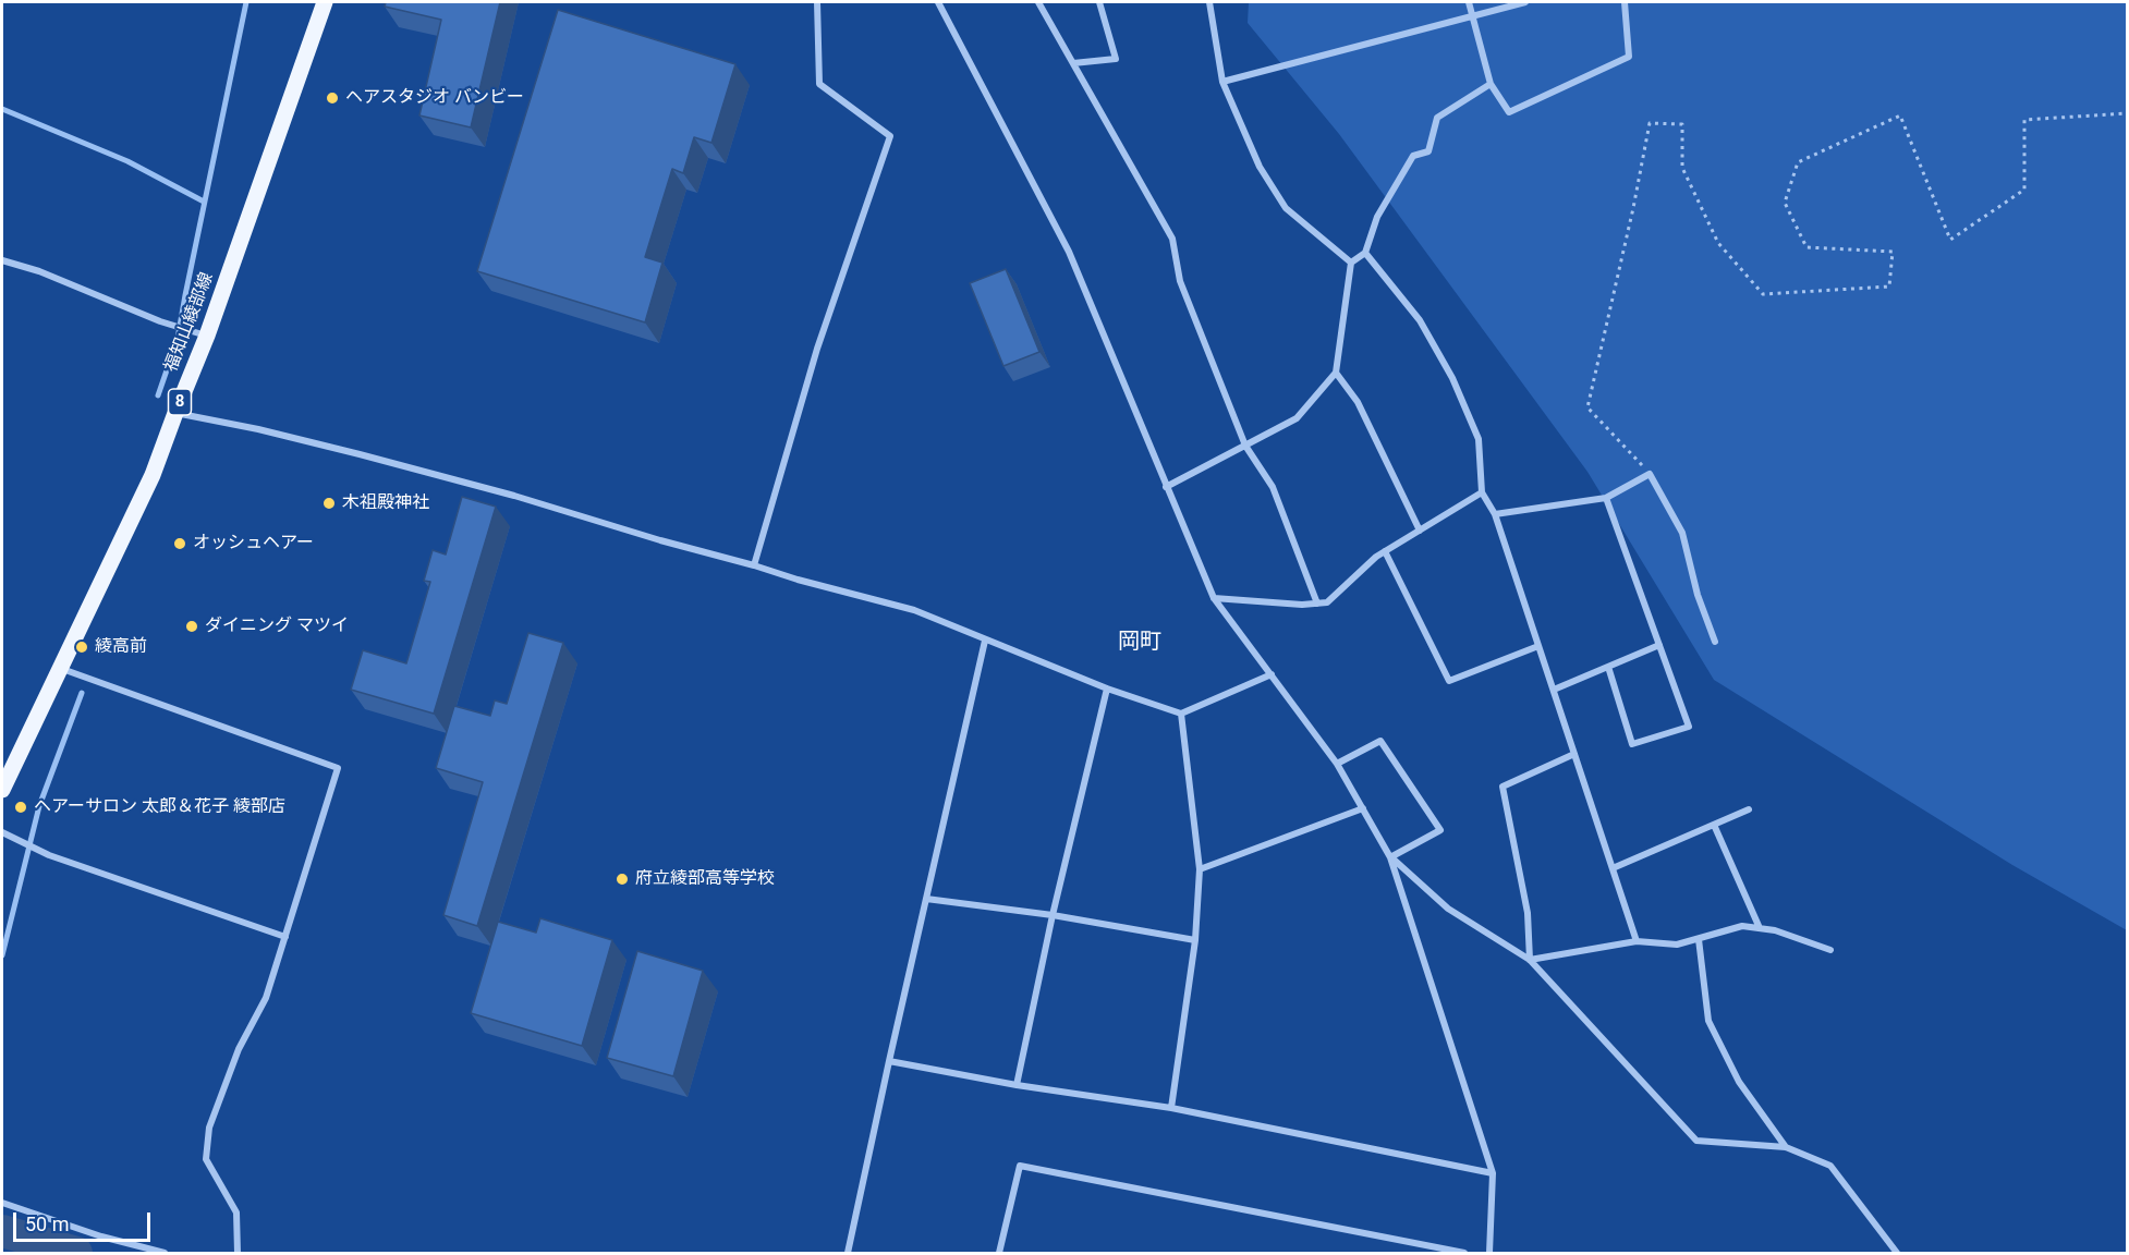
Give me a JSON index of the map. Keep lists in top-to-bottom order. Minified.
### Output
{"streets":{"main road":["福知山綾部線","8"]},"districts":["岡町"],"places":["ヘアスタジオ バンビー","木祖殿神社","オッシュヘアー","ダイニング マツイ","綾高前","ヘアーサロン 太郎＆花子 綾部店","府立綾部高等学校"],"scale_bar":"50 m"}
